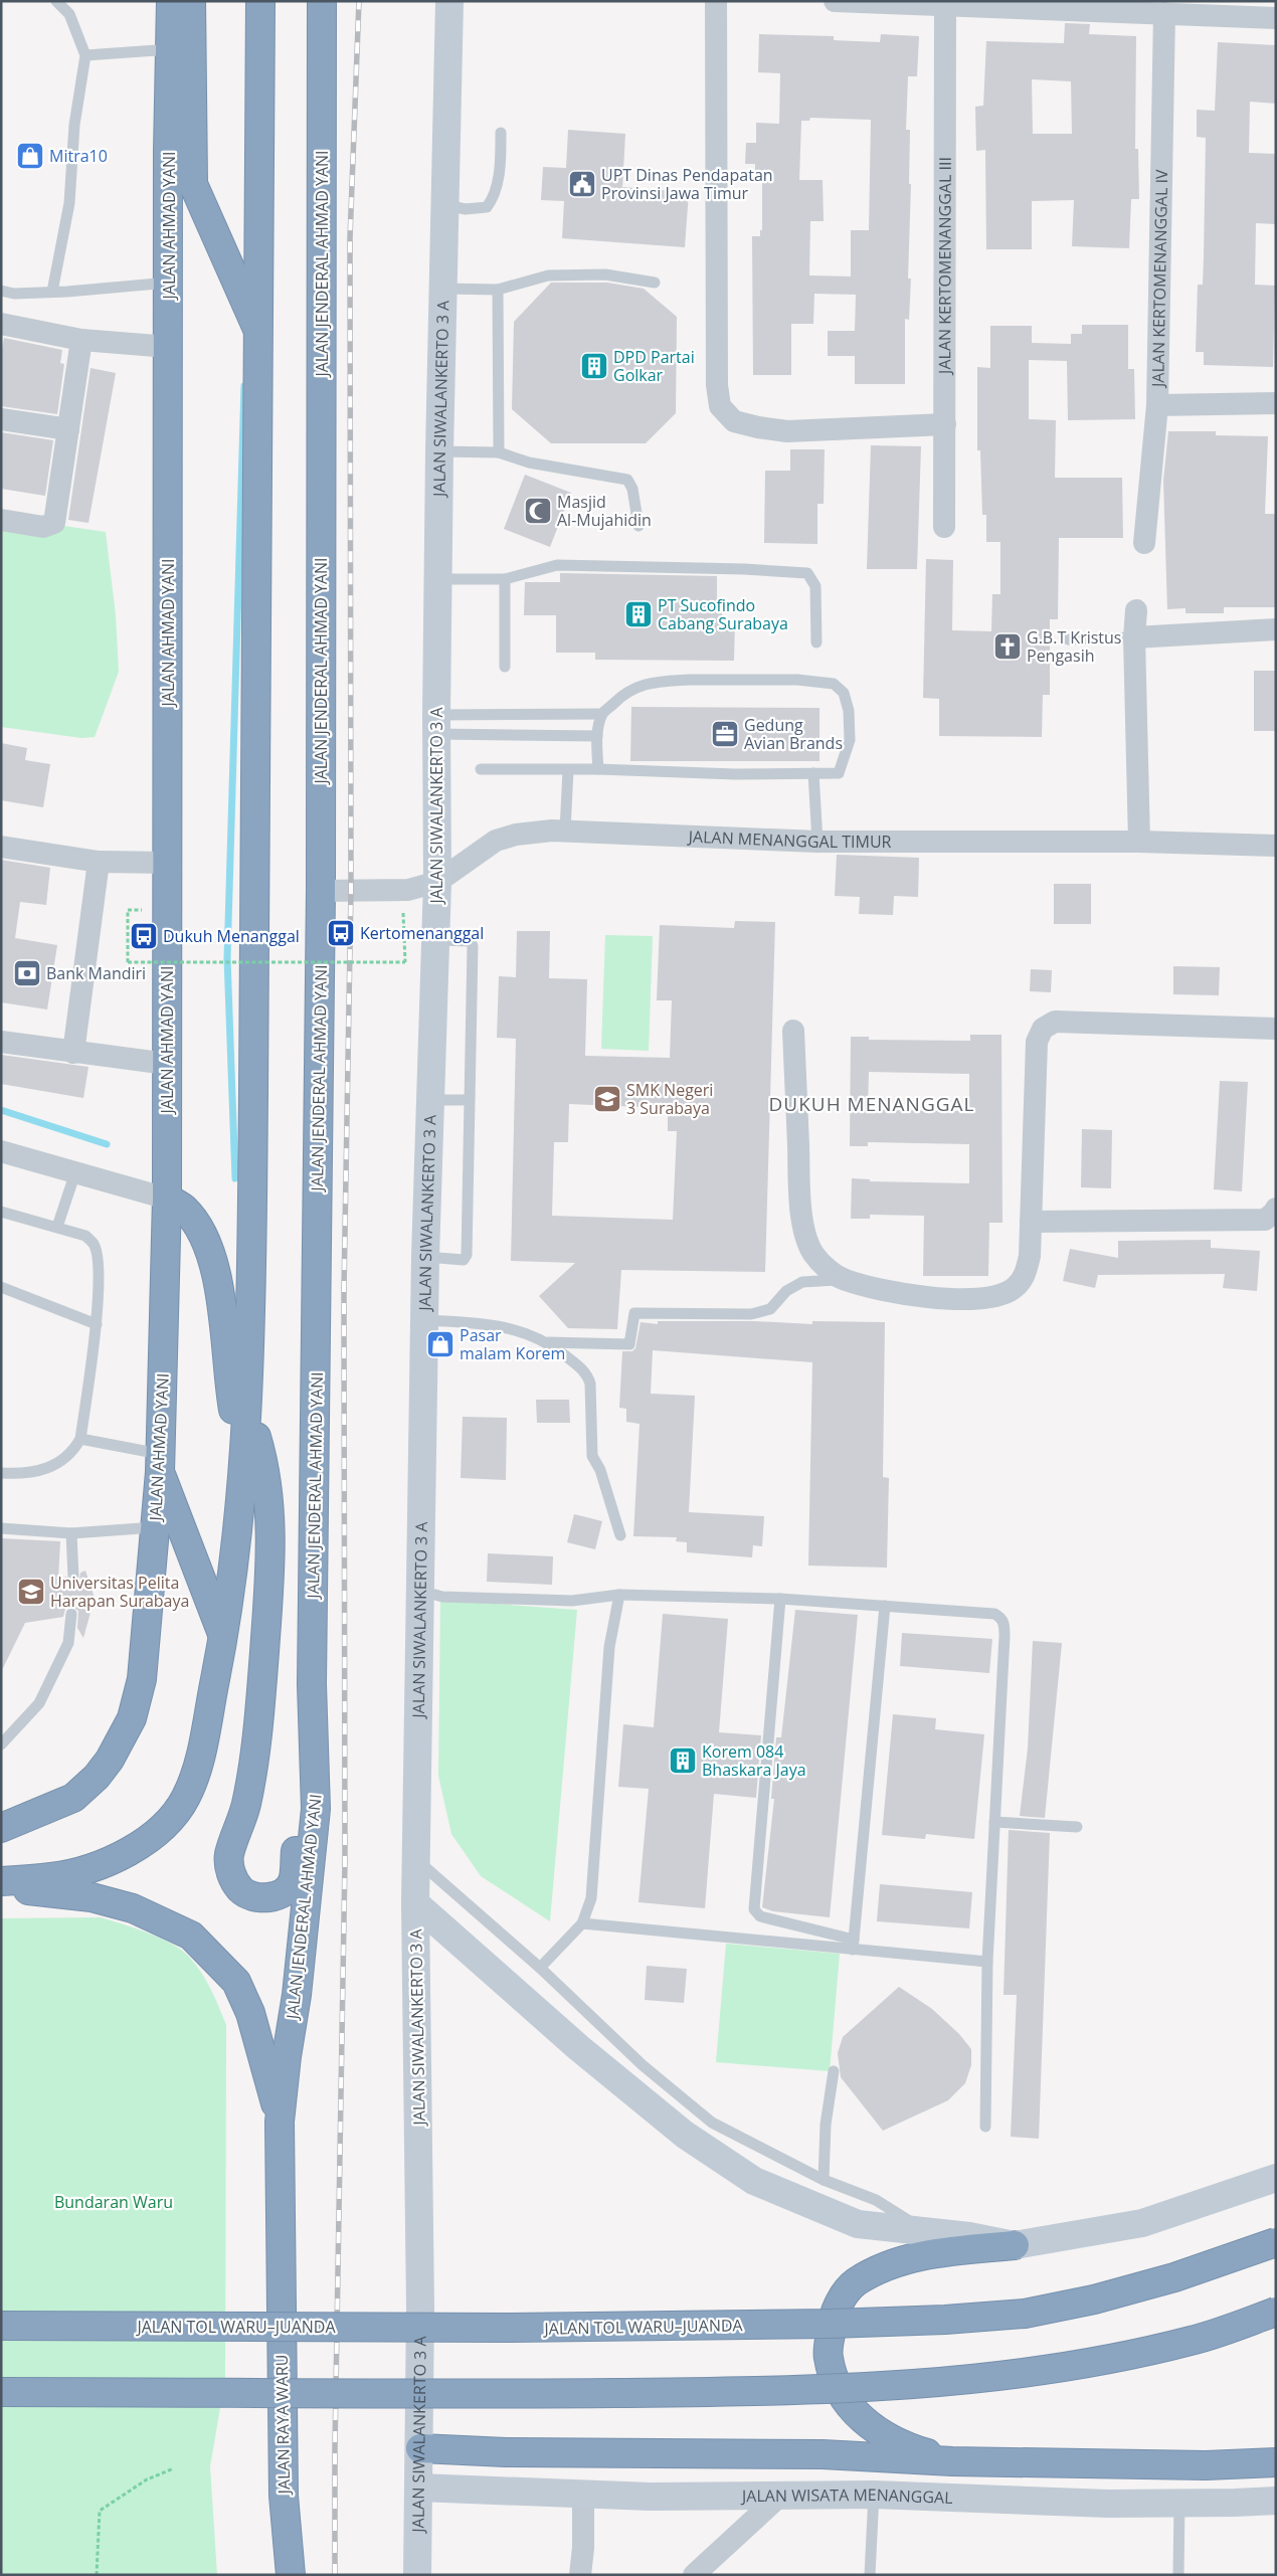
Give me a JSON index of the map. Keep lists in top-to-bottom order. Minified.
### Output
{"streets":{"highway":["JALAN AHMAD YANI","JALAN JENDERAL AHMAD YANI","JALAN TOL WARU–JUANDA","JALAN RAYA WARU"],"main road":["JALAN SIWALANKERTO 3 A","JALAN WISATA MENANGGAL"],"street":["JALAN KERTOMENANGGAL III","JALAN KERTOMENANGGAL IV","JALAN MENANGGAL TIMUR"]},"crossings":[["JALAN JENDERAL AHMAD YANI","JALAN MENANGGAL TIMUR"],["JALAN JENDERAL AHMAD YANI","JALAN RAYA WARU"],["JALAN SIWALANKERTO 3 A","JALAN MENANGGAL TIMUR"],["JALAN SIWALANKERTO 3 A","JALAN WISATA MENANGGAL"]],"districts":["DUKUH MENANGGAL"],"parks":["Bundaran Waru"],"places":{"shop":["Mitra10","Pasar malam Korem"],"public building":["UPT Dinas Pendapatan Provinsi Jawa Timur"],"building":["DPD Partai Golkar","PT Sucofindo Cabang Surabaya","Korem 084 Bhaskara Jaya"],"mosque":["Masjid Al-Mujahidin"],"church":["G.B.T Kristus Pengasih"],"office":["Gedung Avian Brands"],"bus stop":["Kertomenanggal","Dukuh Menanggal"],"bank":["Bank Mandiri"],"school or university":["SMK Negeri 3 Surabaya","Universitas Pelita Harapan Surabaya"]}}
